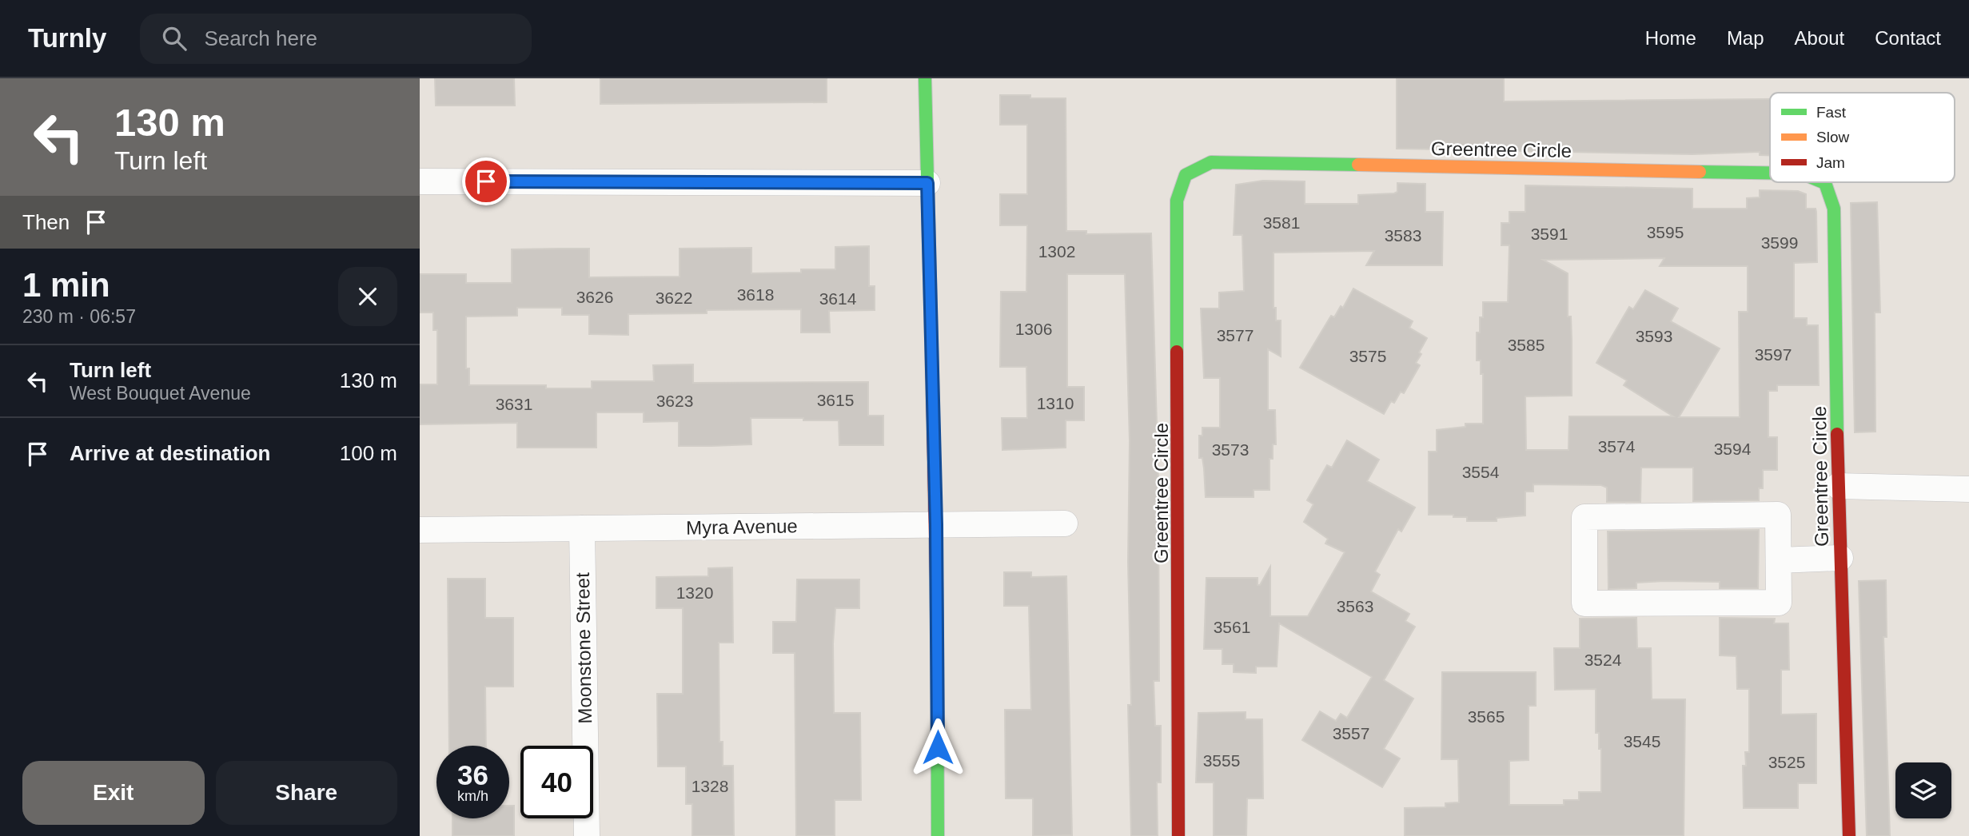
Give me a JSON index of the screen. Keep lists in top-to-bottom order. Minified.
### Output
{"streets":{"street":["Greentree Circle","Myra Avenue","Moonstone Street"]},"crossings":[["Myra Avenue","Moonstone Street"]],"house_numbers":["3581","3595","3591","3583","3599","1302","3618","3626","3622","3614","1306","3577","3593","3585","3597","3575","3615","3623","1310","3631","3574","3594","3573","3554","1320","3563","3561","3524","3565","3557","3545","3555","3525","1328"],"legend":["Fast","Slow","Jam"],"page":{"header":"Turnly","search":"Search here","nav":["Home","Map","About","Contact"],"turn":["130 m","Turn left"],"then":"Then","heading":["1 min","230 m · 06:57"],"list":[{"name":"Turn left","note":"West Bouquet Avenue","value":"130 m"},{"name":"Arrive at destination","value":"100 m"}],"speed":"36 km/h","limit":"40","buttons":["Exit","Share"]}}
